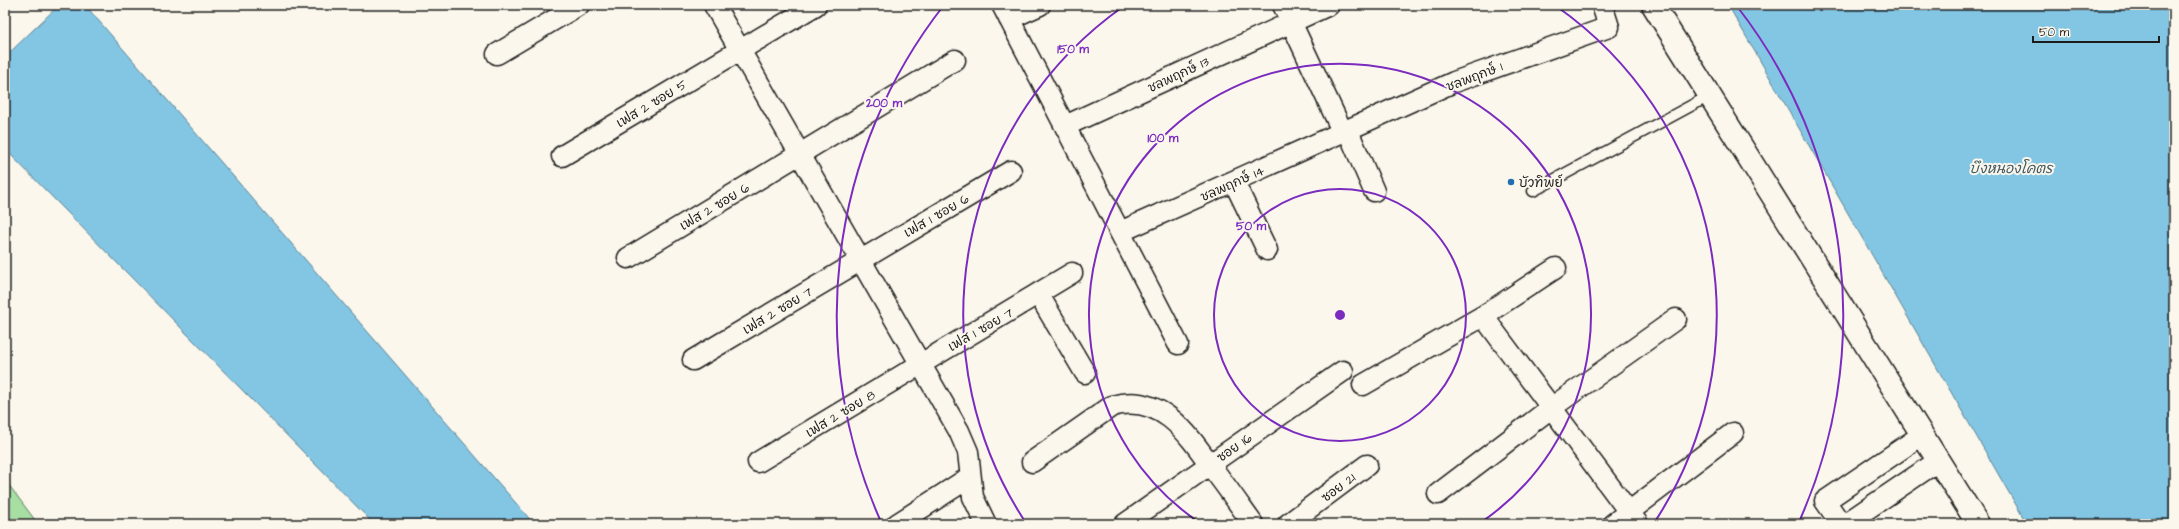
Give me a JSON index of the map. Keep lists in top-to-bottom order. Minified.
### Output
{"streets":{"street":["ชลพฤกษ์ 13","ชลพฤกษ์ 1","เฟส 2 ซอย 5","ชลพฤกษ์ 14","เฟส 2 ซอย 6","เฟส 1 ซอย 6","เฟส 2 ซอย 7","เฟส 1 ซอย 7","เฟส 2 ซอย 8","ซอย 16","ซอย 21"]},"crossings":[["ชลพฤกษ์ 1","ชลพฤกษ์ 14"],["เฟส 1 ซอย 6","เฟส 2 ซอย 7"],["เฟส 1 ซอย 7","เฟส 2 ซอย 8"]],"water":["บึงหนองโคตร"],"places":["บัวทิพย์"],"scale_bar":"50 m","rings":["150 m","200 m","100 m","50 m"]}
